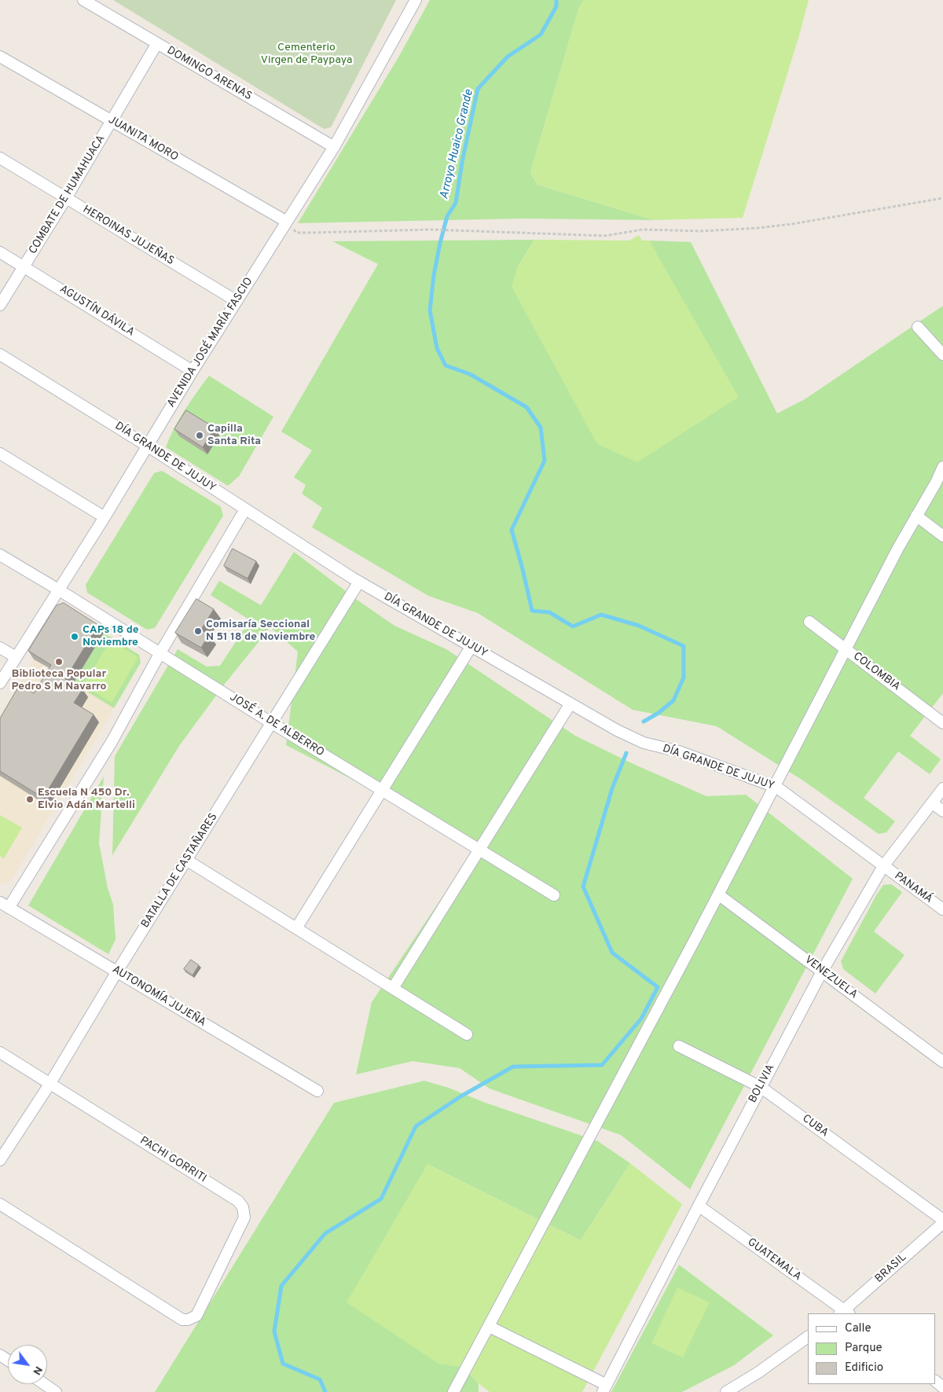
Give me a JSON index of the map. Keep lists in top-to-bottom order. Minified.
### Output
{"streets":{"street":["DOMINGO ARENAS","JUANITA MORO","COMBATE DE HUMAHUACA","HEROINAS JUJEÑAS","AGUSTÍN DÁVILA","AVENIDA JOSÉ MARÍA FASCIO","DÍA GRANDE DE JUJUY","COLOMBIA","JOSÉ A. DE ALBERRO","BATALLA DE CASTAÑARES","PANAMÁ","VENEZUELA","AUTONOMÍA JUJEÑA","BOLIVIA","CUBA","PACHI GORRITI","GUATEMALA","BRASIL"]},"crossings":[["DOMINGO ARENAS","COMBATE DE HUMAHUACA"],["DOMINGO ARENAS","AVENIDA JOSÉ MARÍA FASCIO"],["JUANITA MORO","COMBATE DE HUMAHUACA"],["JUANITA MORO","AVENIDA JOSÉ MARÍA FASCIO"],["COMBATE DE HUMAHUACA","HEROINAS JUJEÑAS"],["COMBATE DE HUMAHUACA","AGUSTÍN DÁVILA"],["HEROINAS JUJEÑAS","AVENIDA JOSÉ MARÍA FASCIO"],["AGUSTÍN DÁVILA","AVENIDA JOSÉ MARÍA FASCIO"],["AVENIDA JOSÉ MARÍA FASCIO","DÍA GRANDE DE JUJUY"],["AVENIDA JOSÉ MARÍA FASCIO","JOSÉ A. DE ALBERRO"],["DÍA GRANDE DE JUJUY","BATALLA DE CASTAÑARES"],["DÍA GRANDE DE JUJUY","PANAMÁ"],["DÍA GRANDE DE JUJUY","BOLIVIA"],["JOSÉ A. DE ALBERRO","BATALLA DE CASTAÑARES"],["BATALLA DE CASTAÑARES","AUTONOMÍA JUJEÑA"],["BATALLA DE CASTAÑARES","PACHI GORRITI"],["PANAMÁ","BOLIVIA"],["VENEZUELA","BOLIVIA"],["BOLIVIA","CUBA"],["BOLIVIA","GUATEMALA"],["GUATEMALA","BRASIL"]],"water":["Arroyo Huaico Grande"],"parks":["Cementerio Virgen de Paypaya"],"places":["Capilla Santa Rita","Comisaría Seccional N 51 18 de Noviembre","CAPs 18 de Noviembre","Biblioteca Popular Pedro S M Navarro","Escuela N 450 Dr. Elvio Adán Martelli"],"legend":["Calle","Parque","Edificio"],"north":"bottom right"}
